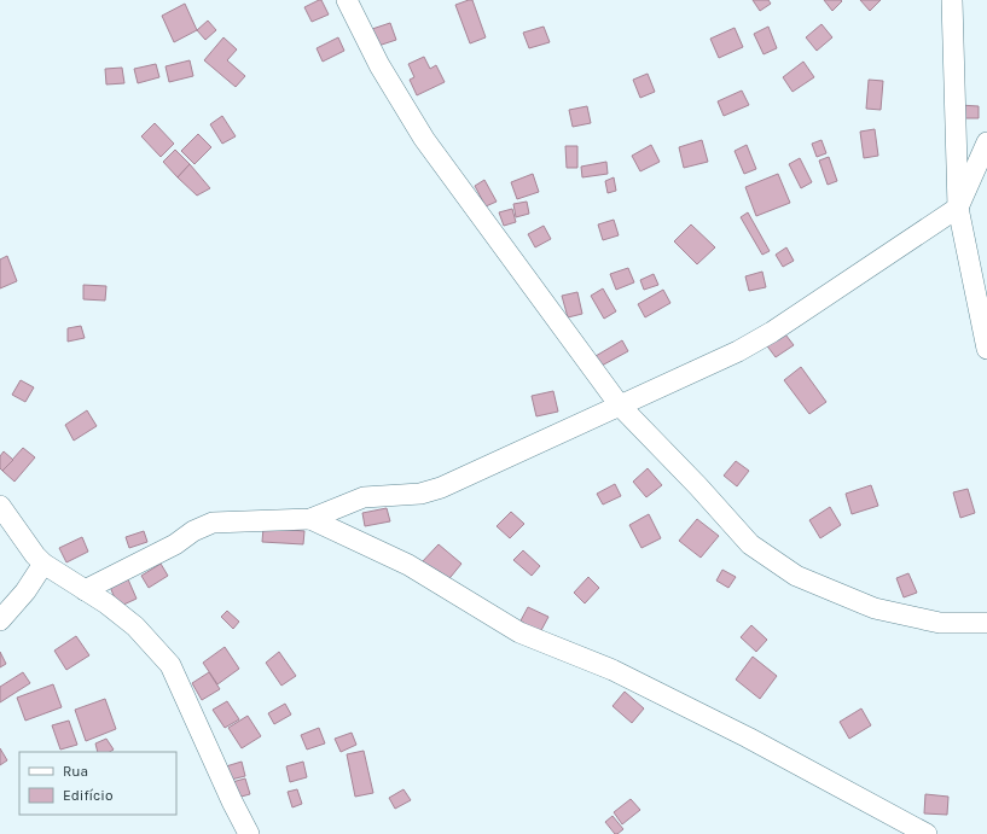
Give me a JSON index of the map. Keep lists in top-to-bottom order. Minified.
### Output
{"legend":["Rua","Edifício"]}
